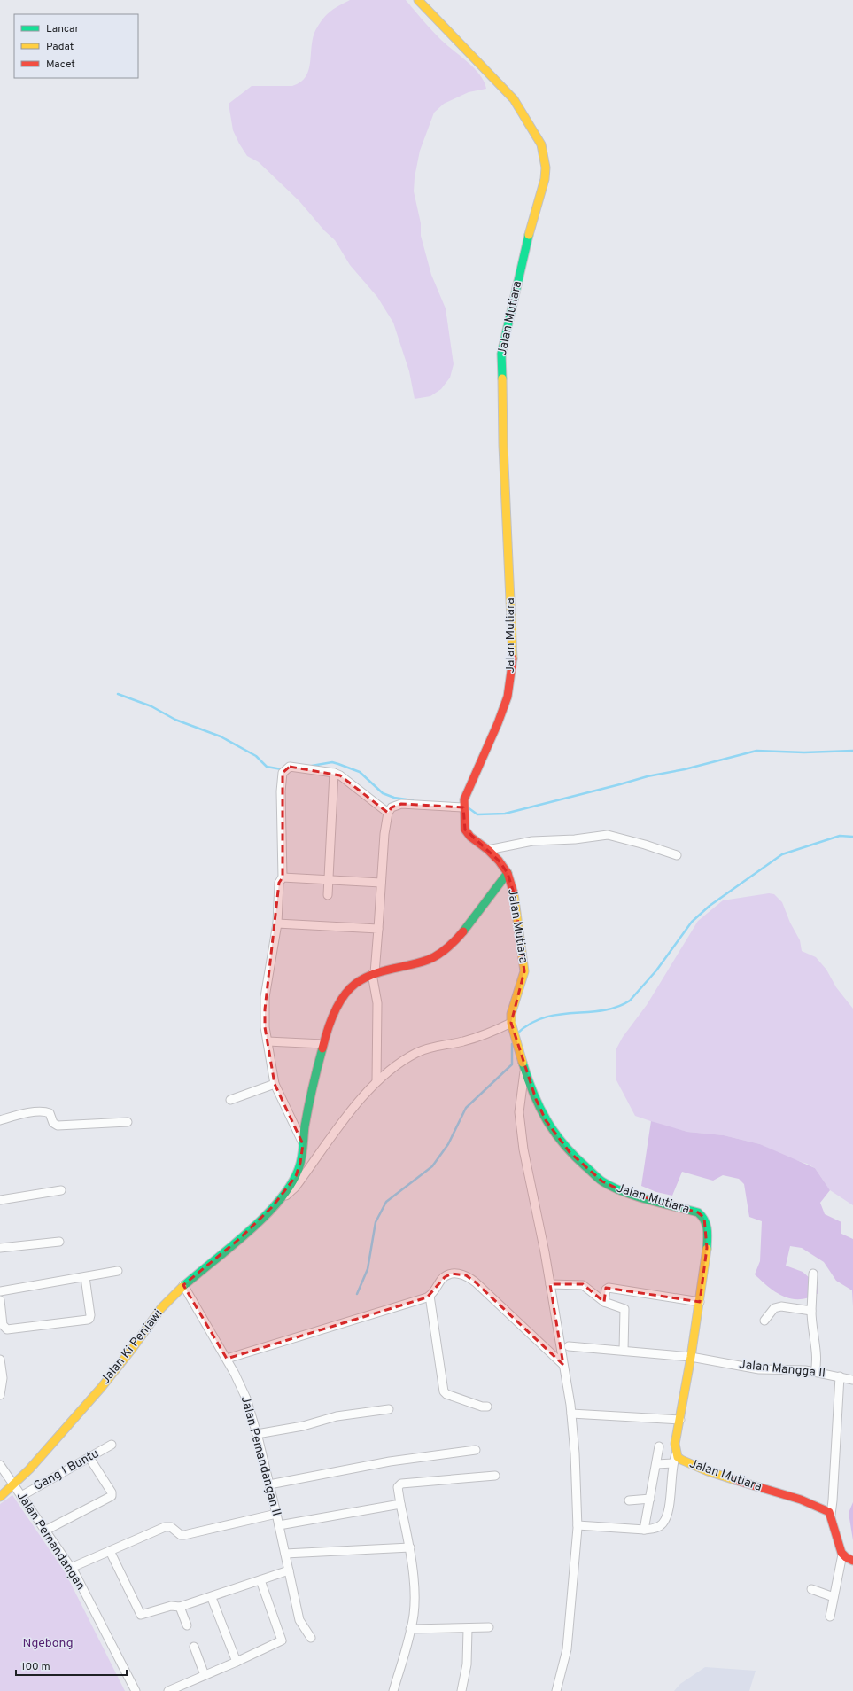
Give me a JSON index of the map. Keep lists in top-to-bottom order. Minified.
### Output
{"streets":{"street":["Jalan Mutiara","Jalan Ki Penjawi","Jalan Mangga II","Jalan Pemandangan II","Gang I Buntu","Jalan Pemandangan"]},"crossings":[["Jalan Mutiara","Jalan Ki Penjawi"],["Jalan Mutiara","Jalan Mangga II"],["Jalan Ki Penjawi","Jalan Pemandangan II"],["Jalan Ki Penjawi","Jalan Pemandangan"],["Gang I Buntu","Jalan Pemandangan"]],"parks":["Ngebong"],"legend":["Lancar","Padat","Macet"],"scale_bar":"100 m"}
